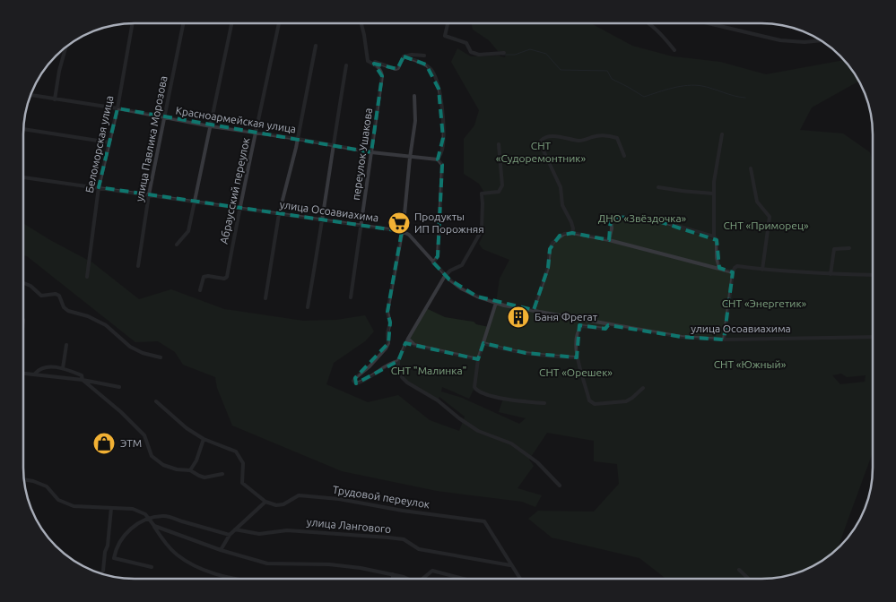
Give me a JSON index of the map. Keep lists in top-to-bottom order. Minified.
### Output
{"streets":{"street":["Красноармейская улица","улица Павлика Морозова","Беломорская улица","переулок Ушакова","Абраусский переулок","улица Осоавиахима","Трудовой переулок","улица Лангового"]},"crossings":[["Красноармейская улица","улица Павлика Морозова"],["Красноармейская улица","Беломорская улица"],["Красноармейская улица","переулок Ушакова"],["Красноармейская улица","Абраусский переулок"],["улица Павлика Морозова","улица Осоавиахима"],["Беломорская улица","улица Осоавиахима"],["переулок Ушакова","улица Осоавиахима"],["Абраусский переулок","улица Осоавиахима"],["Трудовой переулок","улица Лангового"]],"parks":["СНТ «Судоремонтник»","ДНО «Звёздочка»","СНТ «Приморец»","СНТ «Энергетик»","СНТ «Южный»","СНТ \"Малинка\"","СНТ «Орешек»"],"places":{"supermarket":["Продукты ИП Порожняя"],"building":["Баня Фрегат"],"shop":["ЭТМ"]}}
